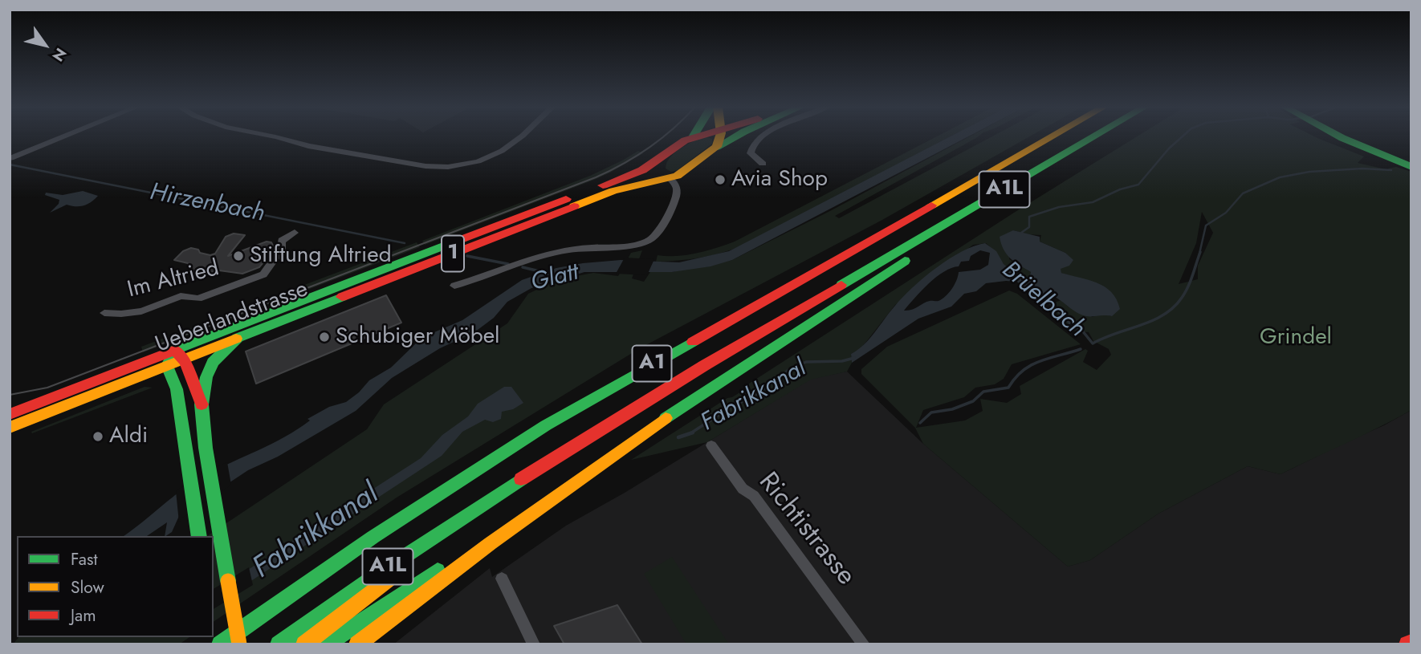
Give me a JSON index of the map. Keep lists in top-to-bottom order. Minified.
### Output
{"streets":{"main road":["A1L","1","Ueberlandstrasse","A1"],"street":["Im Altried","Richtistrasse"]},"crossings":[["1","Ueberlandstrasse"]],"water":["Hirzenbach","Glatt","Brüelbach","Fabrikkanal"],"parks":["Grindel"],"places":["Avia Shop","Stiftung Altried","Schubiger Möbel","Aldi"],"legend":["Fast","Slow","Jam"],"north":"bottom right"}
